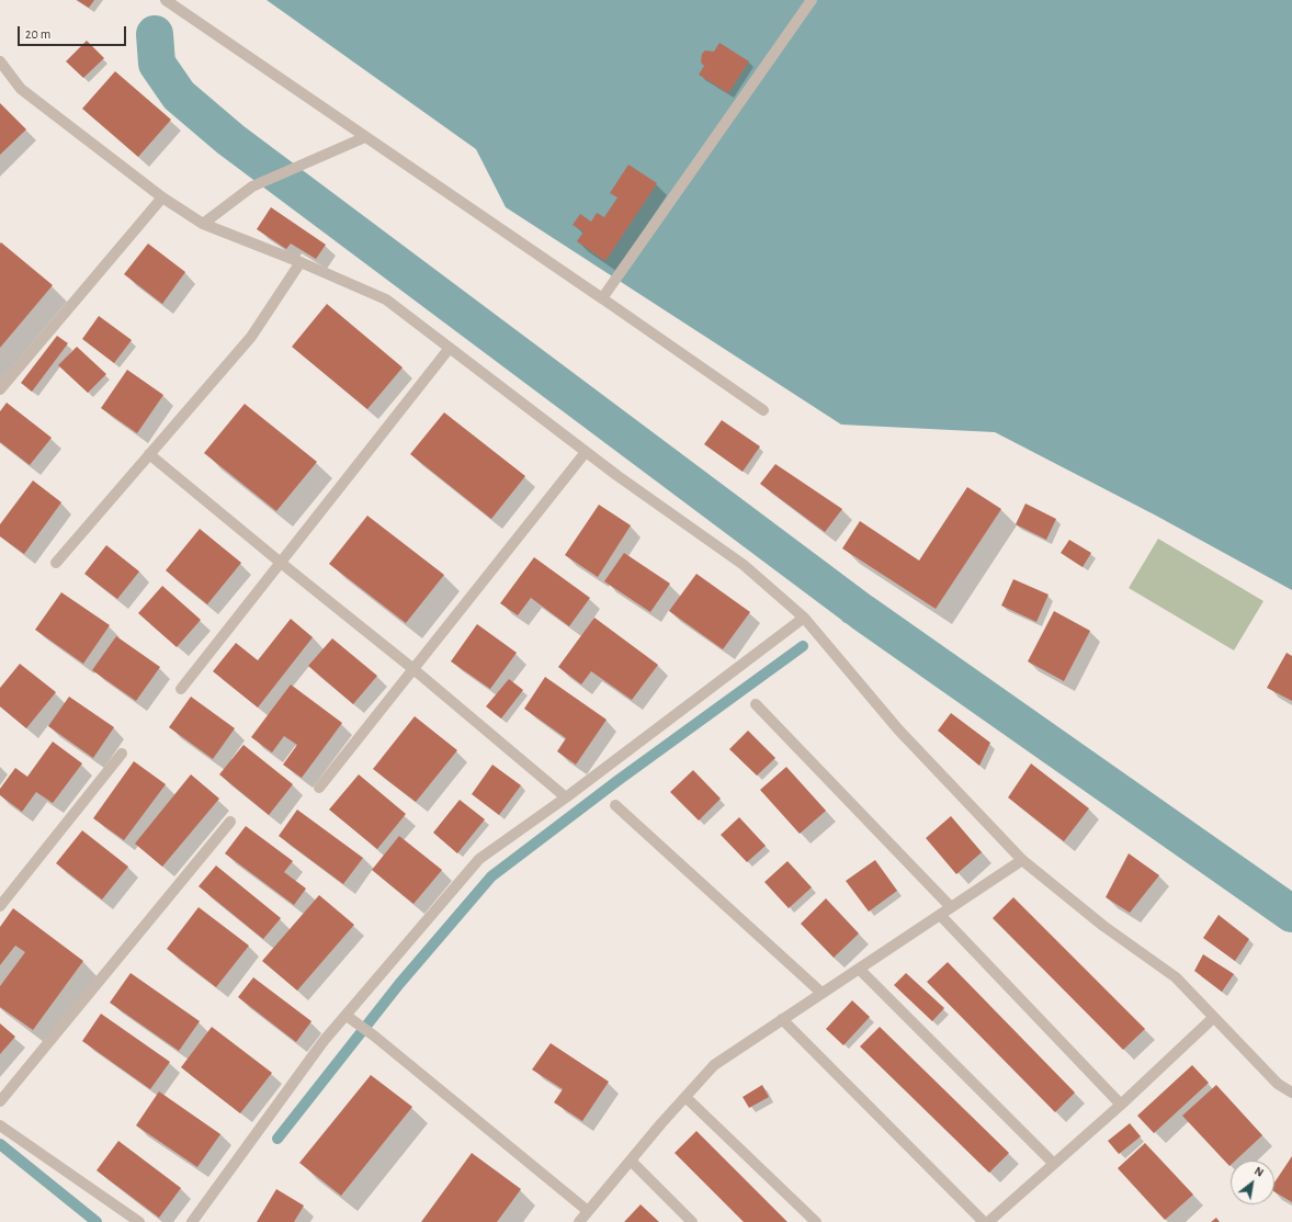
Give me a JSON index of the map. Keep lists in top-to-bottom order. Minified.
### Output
{"scale_bar":"20 m","north":"top right"}
